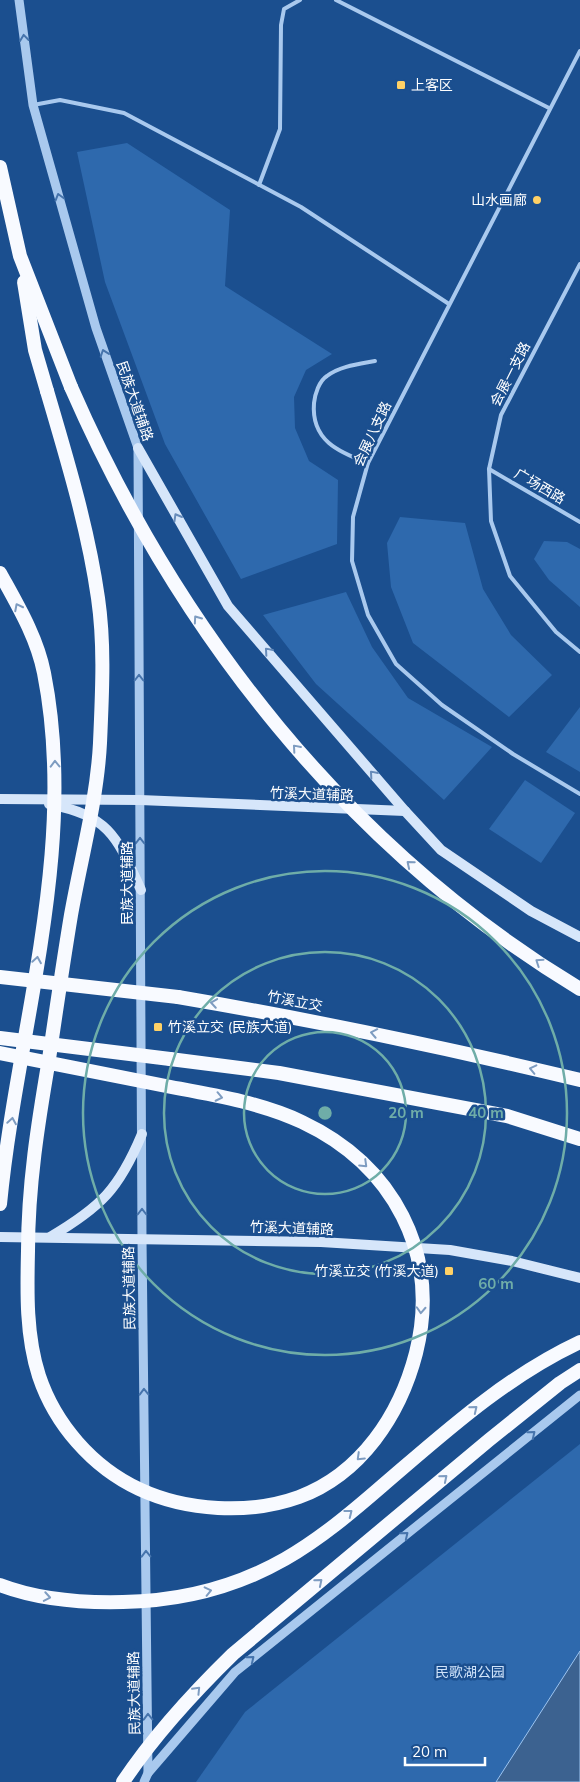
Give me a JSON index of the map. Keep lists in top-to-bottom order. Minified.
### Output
{"streets":{"highway":["竹溪立交"],"main road":["竹溪大道辅路"],"street":["民族大道辅路"],"lane":["会展一支路","会展八支路","广场西路"]},"crossings":[["会展一支路","广场西路"],["民族大道辅路","竹溪大道辅路"]],"one_way":["民族大道辅路"],"parks":["民歌湖公园"],"places":{"transit":["上客区","竹溪立交 (民族大道)","竹溪立交 (竹溪大道)"],"other":["山水画廊"]},"scale_bar":"20 m","rings":["20 m","40 m","60 m"]}
